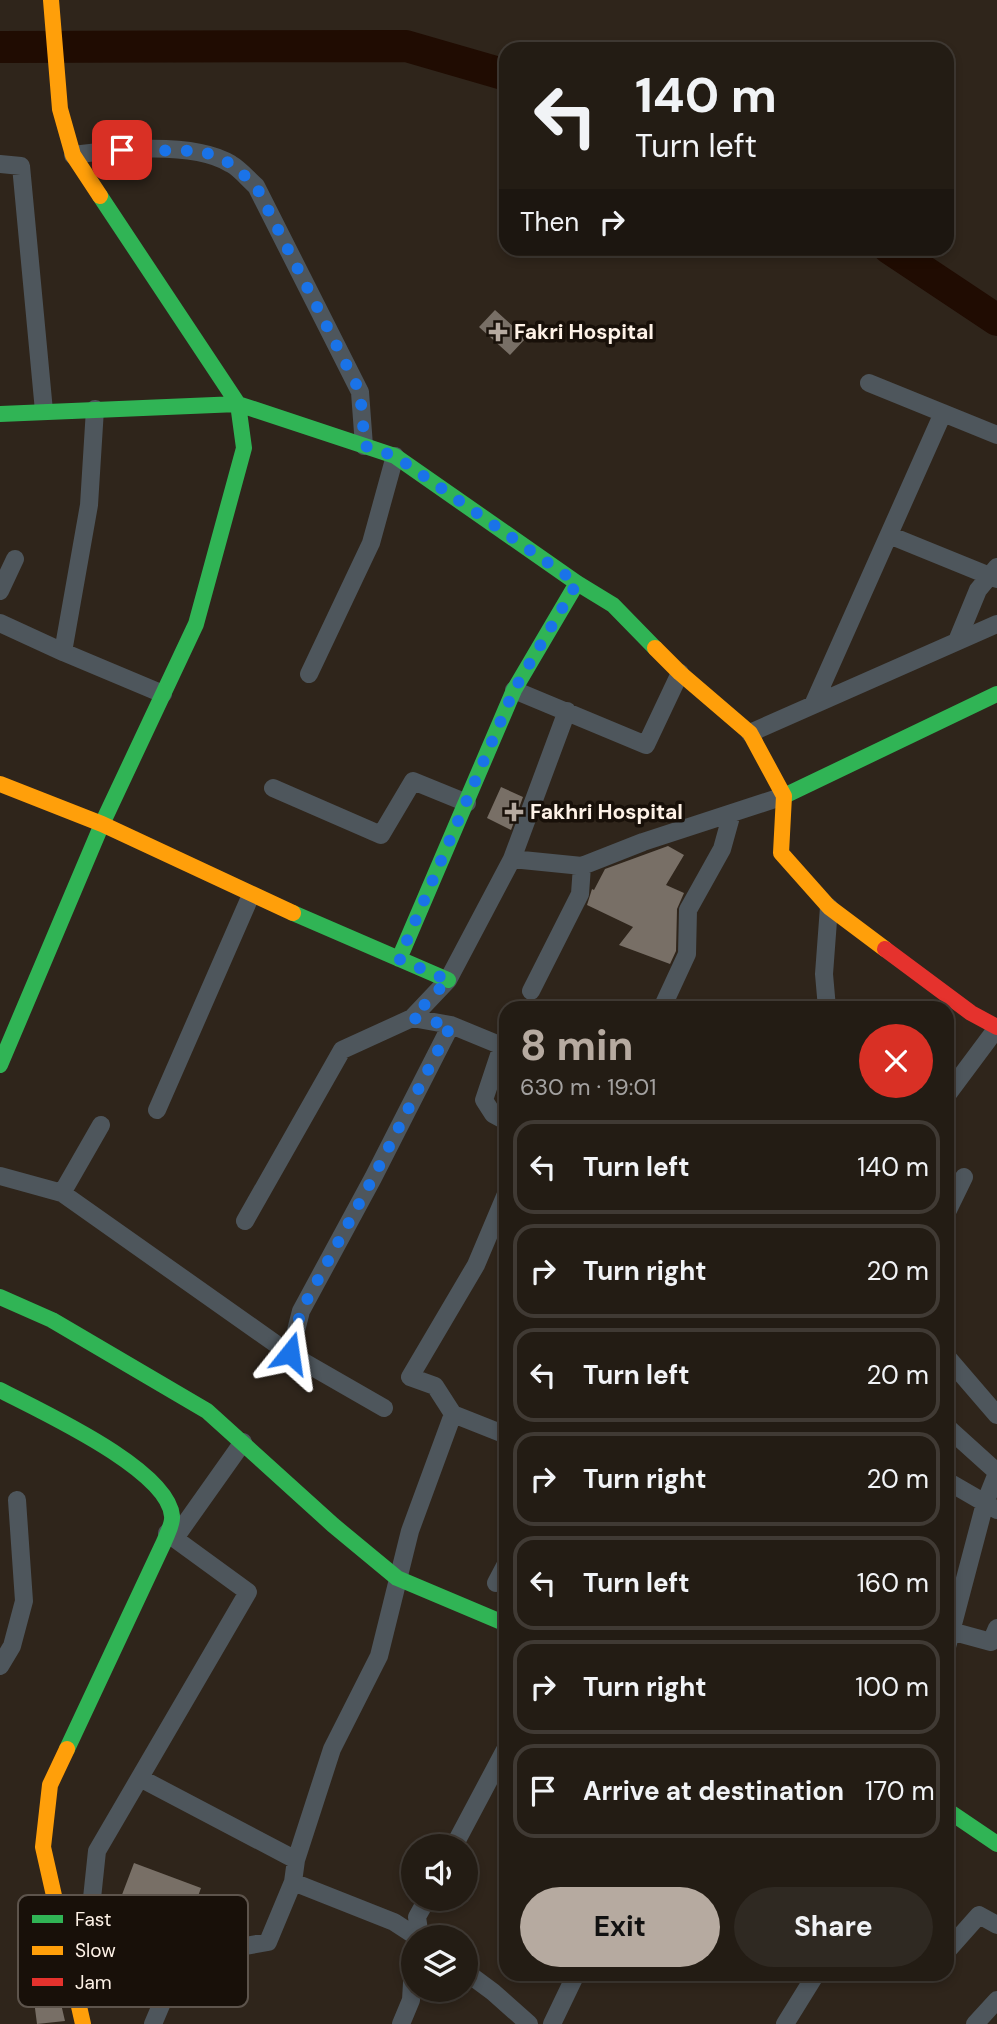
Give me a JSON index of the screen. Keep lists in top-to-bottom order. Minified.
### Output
{"places":{"health":["Fakri Hospital","Fakhri Hospital"]},"legend":["Fast","Slow","Jam"],"page":{"turn":["140 m","Turn left"],"then":"Then","heading":["8 min","630 m · 19:01"],"list":[{"name":"Turn left","value":"140 m"},{"name":"Turn right","value":"20 m"},{"name":"Turn left","value":"20 m"},{"name":"Turn right","value":"20 m"},{"name":"Turn left","value":"160 m"},{"name":"Turn right","value":"100 m"},{"name":"Arrive at destination","value":"170 m"}],"buttons":["Exit","Share"]}}
